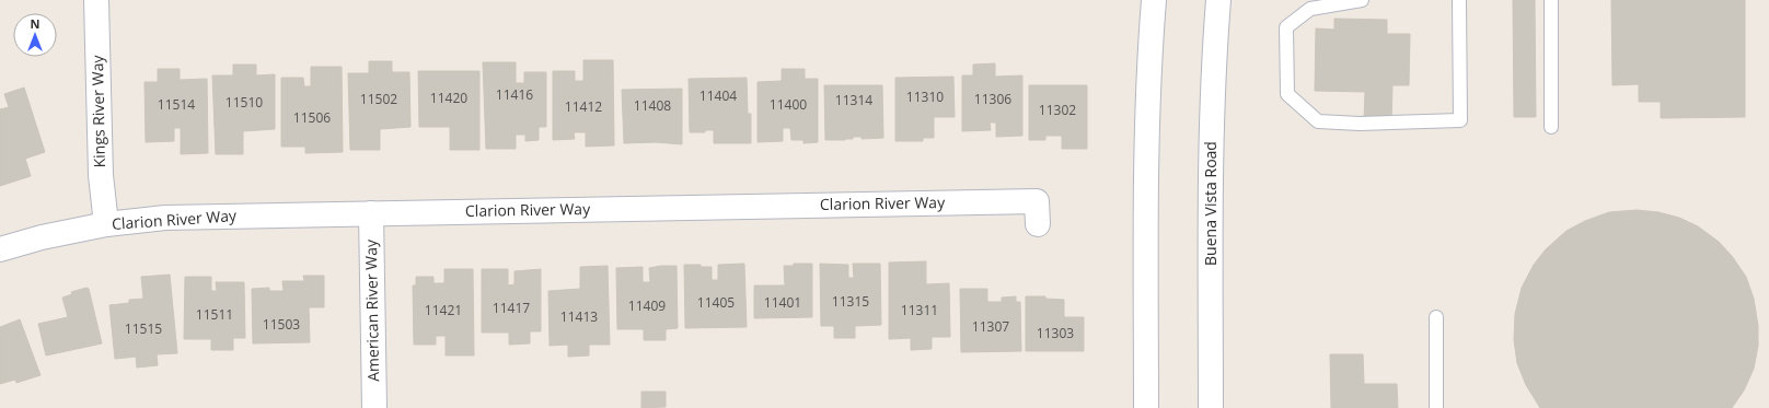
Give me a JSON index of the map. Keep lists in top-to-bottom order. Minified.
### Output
{"streets":{"street":["Kings River Way","Clarion River Way","Buena Vista Road","American River Way"]},"crossings":[["Kings River Way","Clarion River Way"],["Clarion River Way","American River Way"]],"house_numbers":["11416","11404","11310","11420","11502","11306","11314","11510","11514","11400","11408","11412","11302","11506","11315","11405","11401","11409","11417","11421","11311","11511","11413","11503","11307","11515","11303"],"north":"top"}
